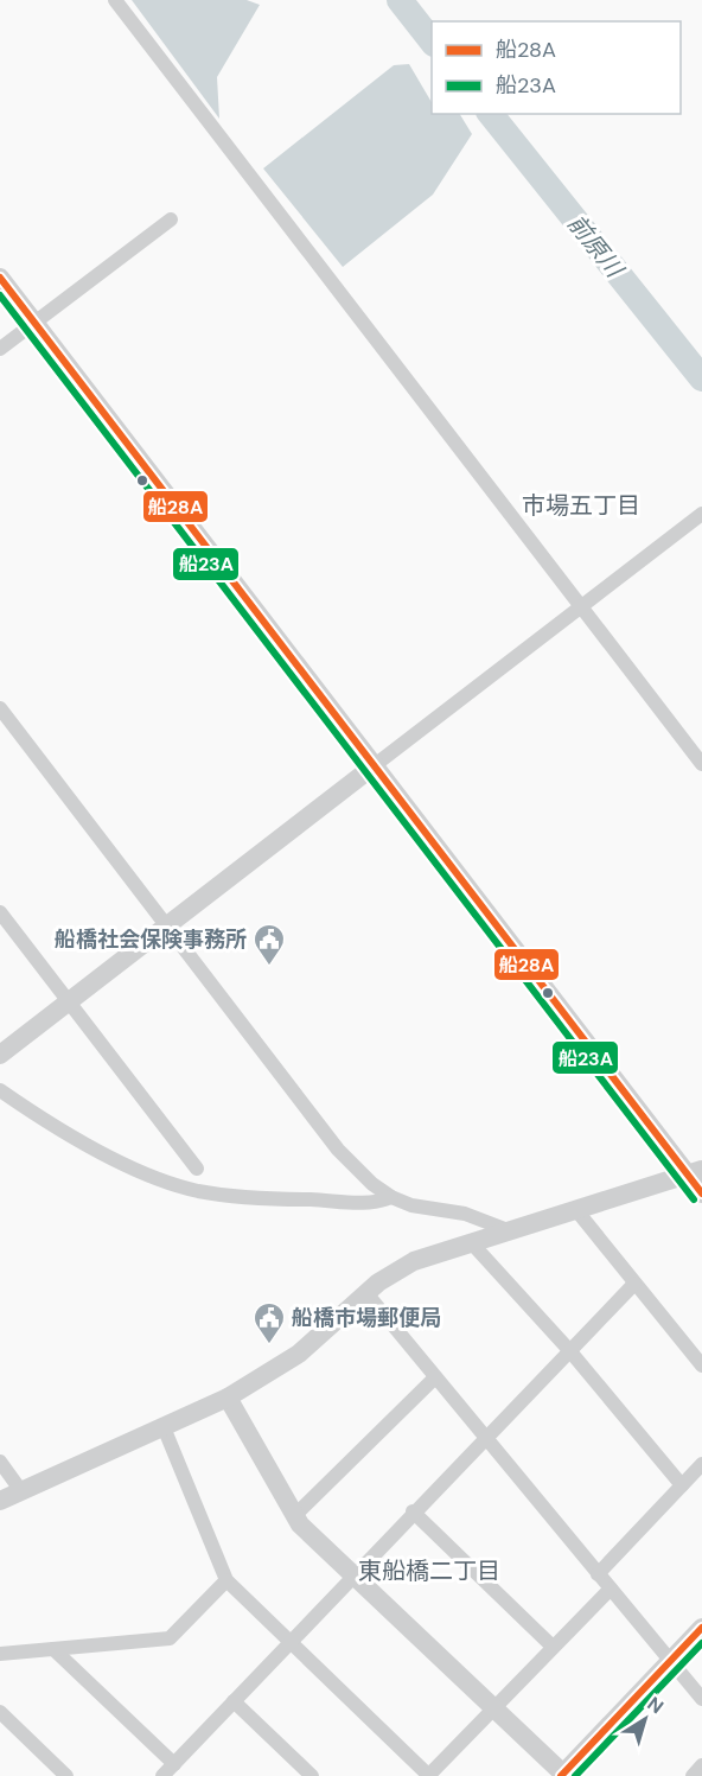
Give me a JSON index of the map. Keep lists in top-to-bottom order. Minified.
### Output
{"districts":["市場五丁目","東船橋二丁目"],"water":["前原川"],"places":{"public building":["船橋社会保険事務所","船橋市場郵便局"]},"lines":["transit line 船28A","transit line 船23A"],"legend":["船28A","船23A"],"north":"top right"}
